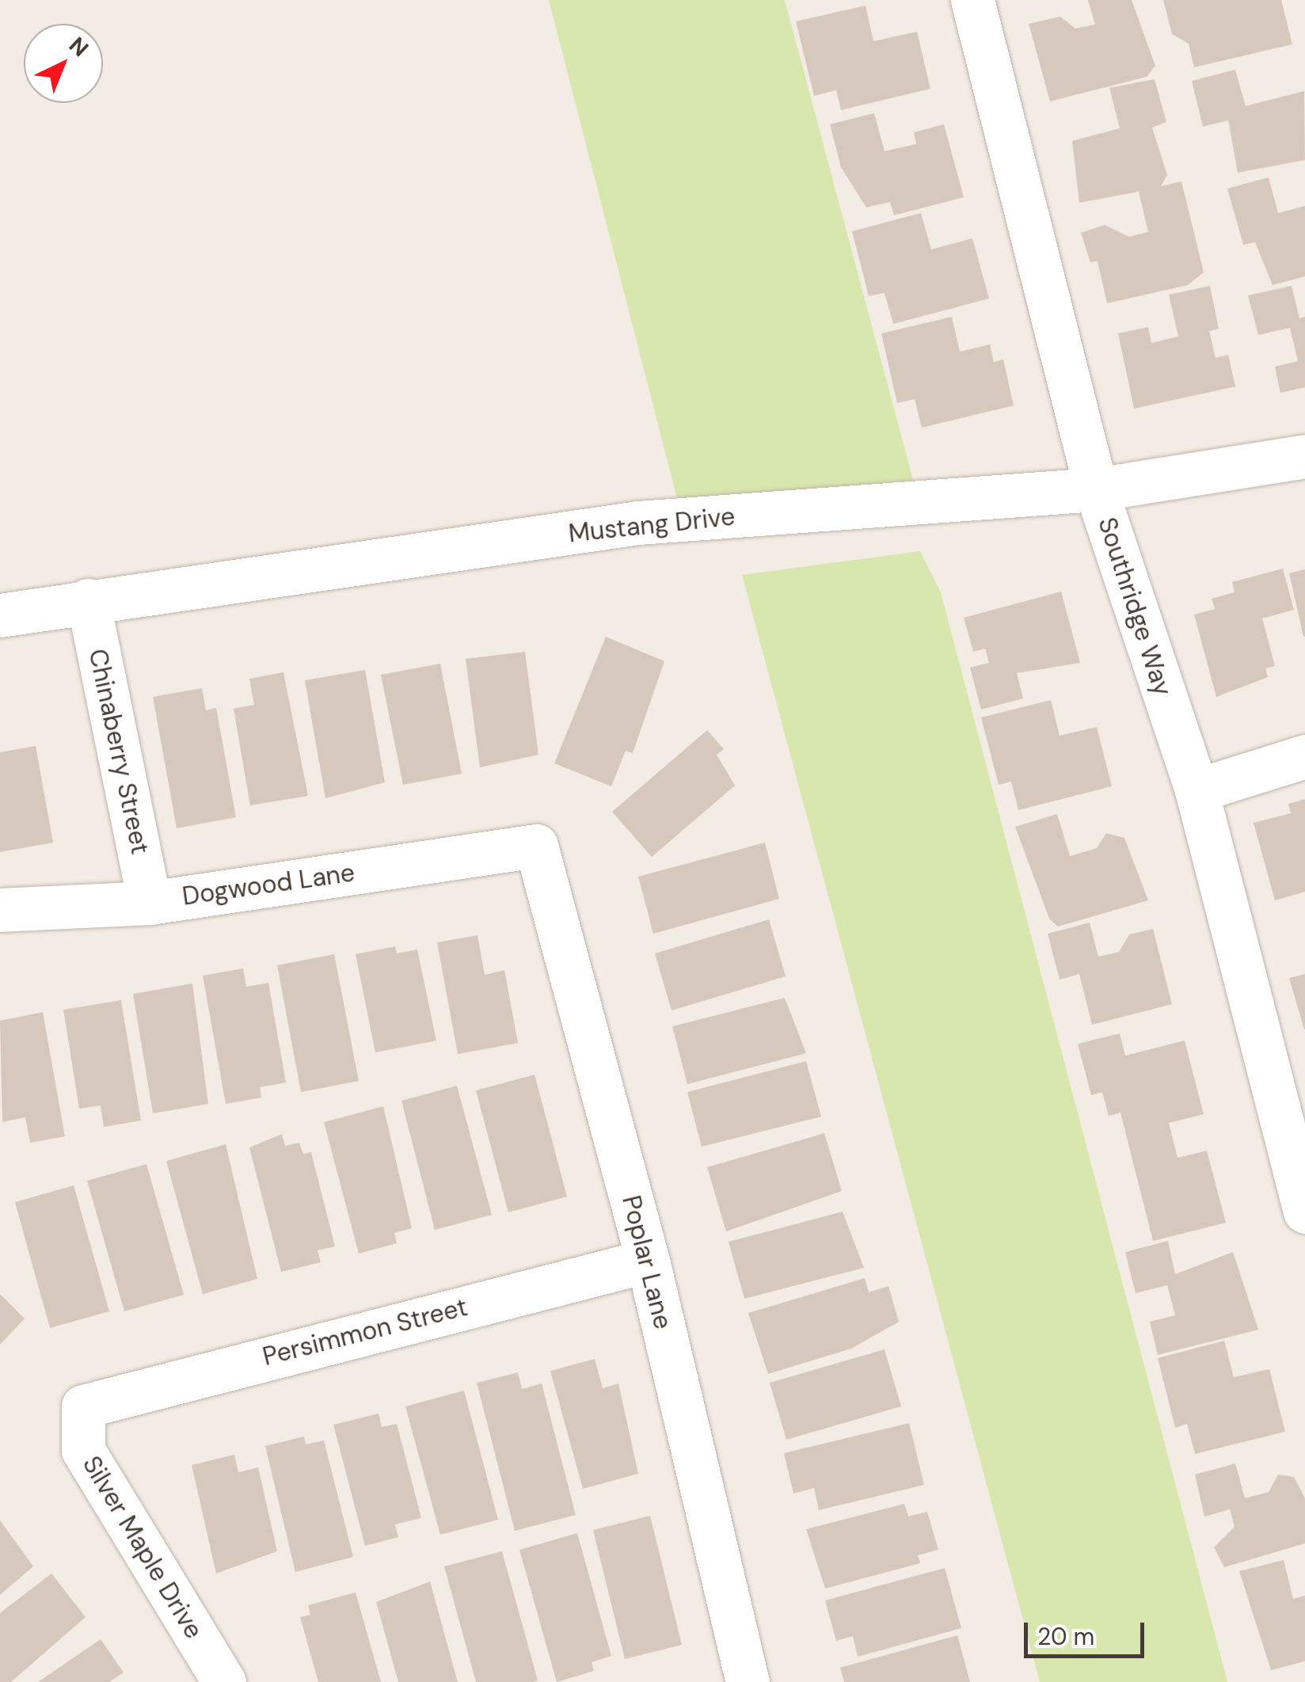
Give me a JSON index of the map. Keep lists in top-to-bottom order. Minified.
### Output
{"streets":{"street":["Mustang Drive","Southridge Way","Chinaberry Street","Dogwood Lane","Poplar Lane","Persimmon Street","Silver Maple Drive"]},"crossings":[["Mustang Drive","Southridge Way"],["Mustang Drive","Chinaberry Street"],["Chinaberry Street","Dogwood Lane"],["Dogwood Lane","Poplar Lane"],["Poplar Lane","Persimmon Street"],["Persimmon Street","Silver Maple Drive"]],"scale_bar":"20 m","north":"top right"}
